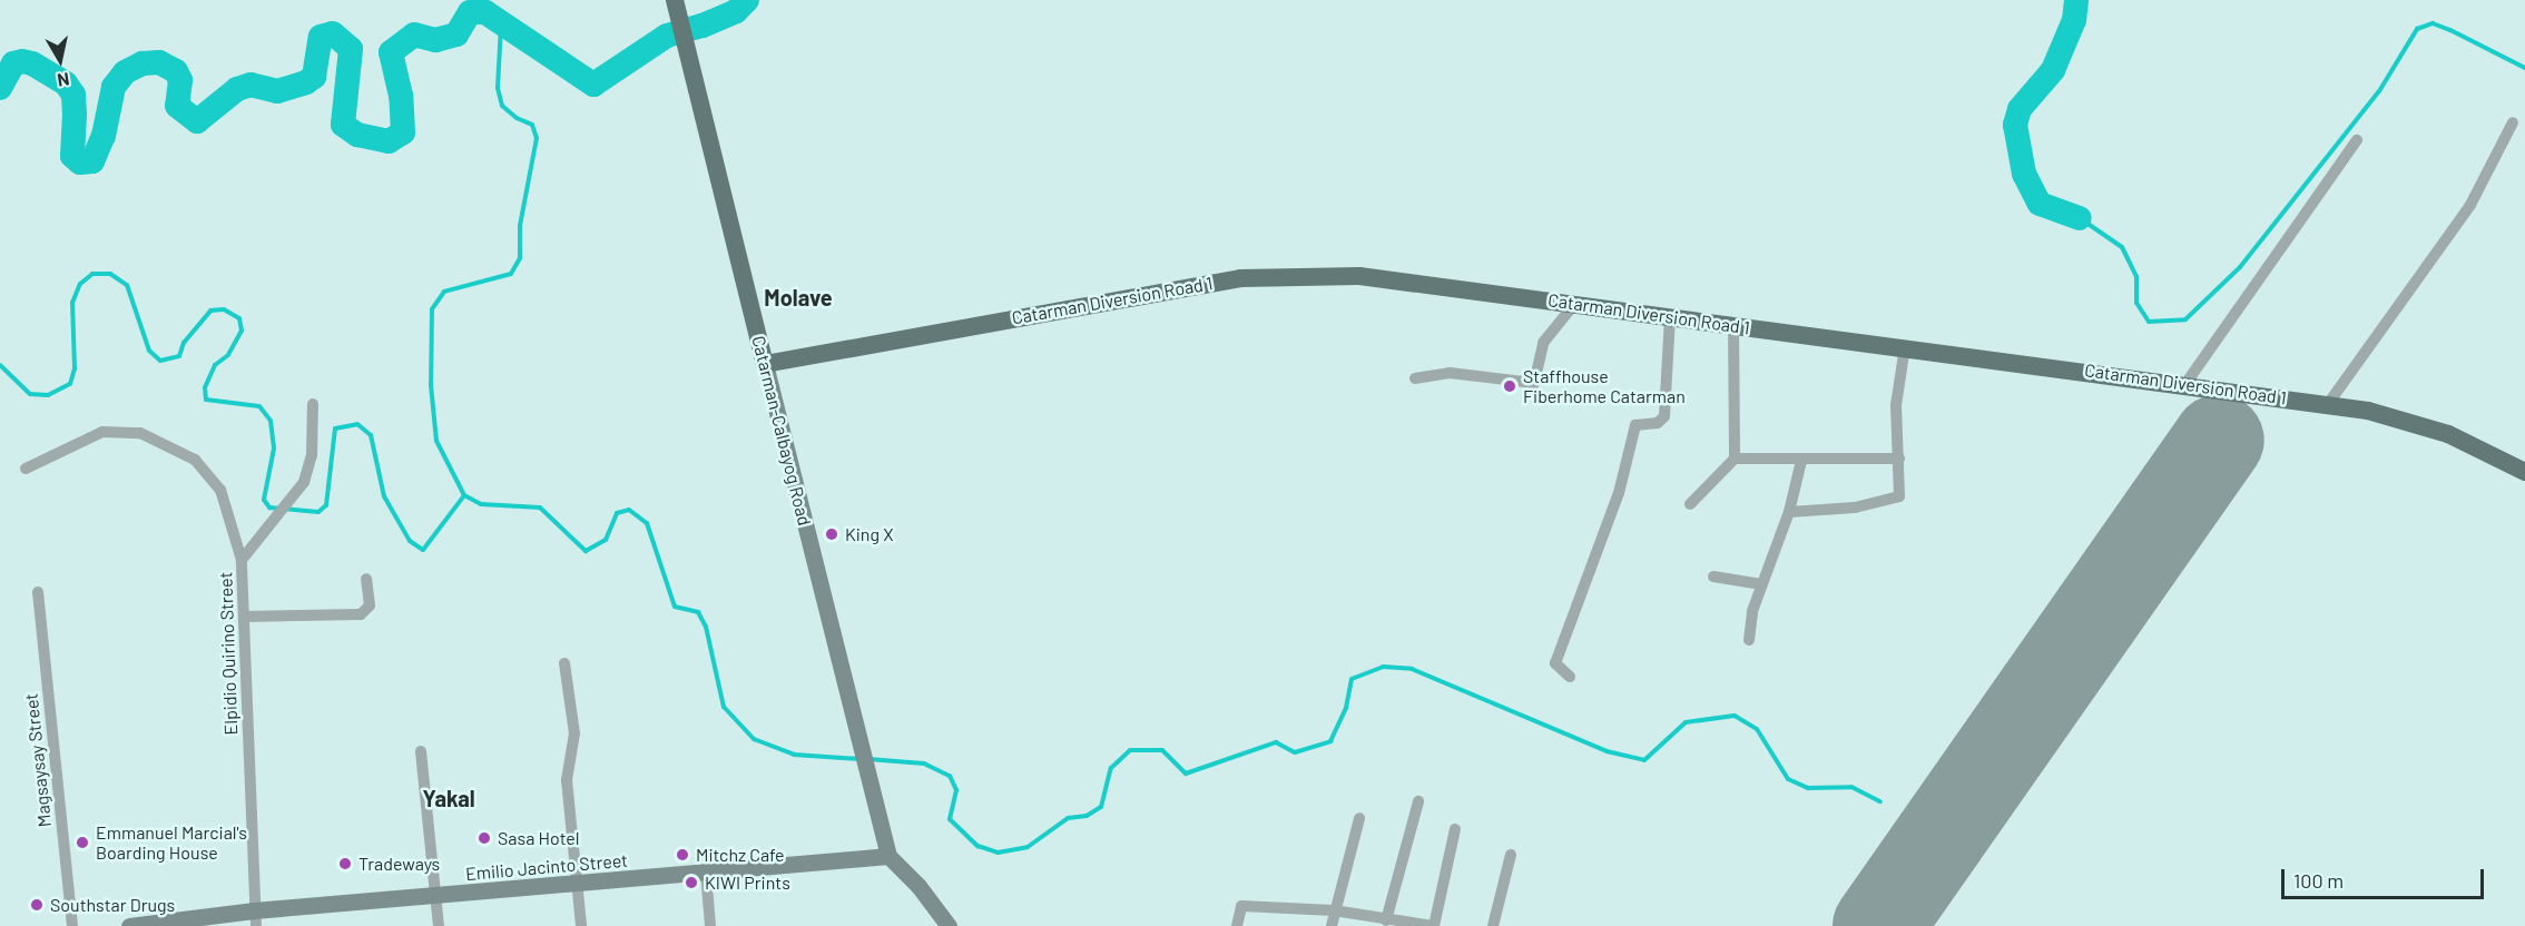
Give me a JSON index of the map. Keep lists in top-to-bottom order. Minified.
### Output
{"streets":{"main road":["Catarman Diversion Road 1","Catarman-Calbayog Road","Emilio Jacinto Street"],"street":["Elpidio Quirino Street","Magsaysay Street"]},"crossings":[["Catarman Diversion Road 1","Catarman-Calbayog Road"],["Catarman-Calbayog Road","Emilio Jacinto Street"],["Elpidio Quirino Street","Emilio Jacinto Street"]],"districts":["Molave","Yakal"],"places":["Staffhouse Fiberhome Catarman","King X","Sasa Hotel","Emmanuel Marcial's Boarding House","Mitchz Cafe","Tradeways","KIWI Prints","Southstar Drugs"],"scale_bar":"100 m","north":"bottom"}
